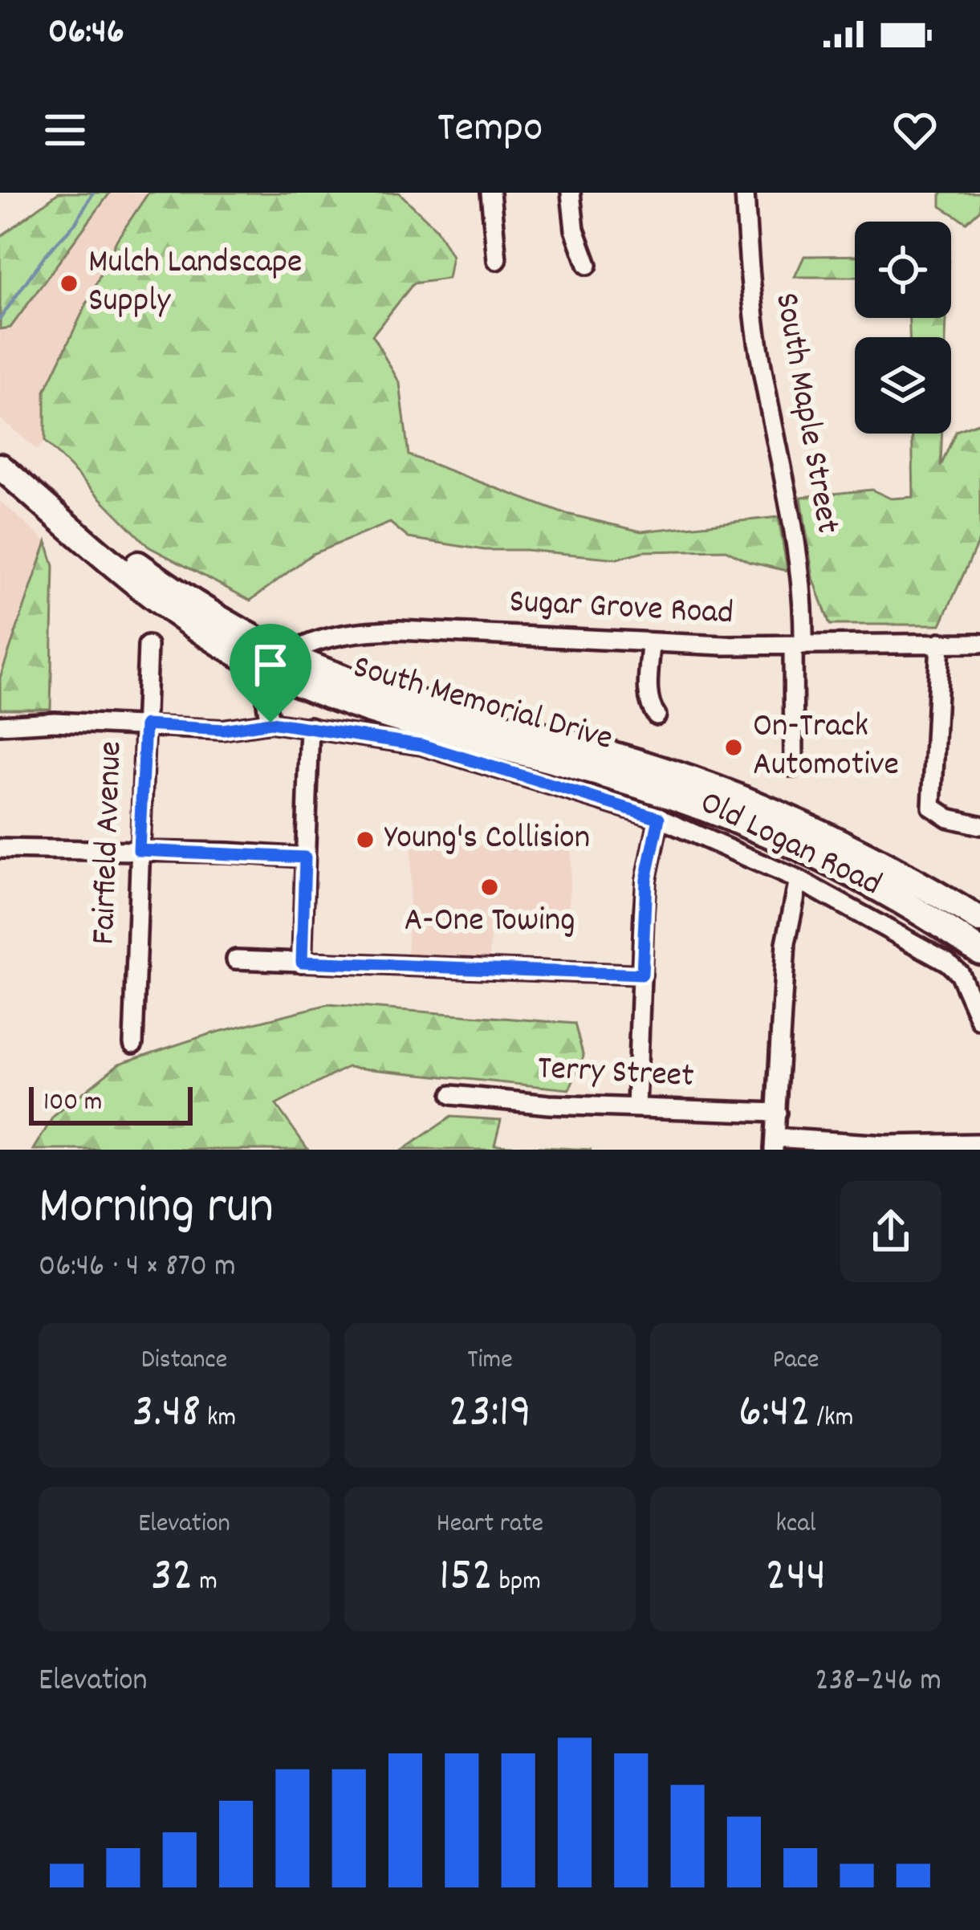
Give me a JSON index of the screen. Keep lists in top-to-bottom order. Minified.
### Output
{"streets":{"highway":["South Memorial Drive"],"street":["South Maple Street","Sugar Grove Road","Fairfield Avenue","Old Logan Road","Terry Street"]},"crossings":[["South Maple Street","Sugar Grove Road"],["Sugar Grove Road","South Memorial Drive"],["Fairfield Avenue","Old Logan Road"]],"places":["Mulch Landscape Supply","On-Track Automotive","Young's Collision","A-One Towing"],"scale_bar":"100 m","page":{"status":"06:46","header":"Tempo","scale":"100 m","heading":["Morning run","06:46 · 4 × 870 m"],"stats":[["Distance","3.48 km"],["Time","23:19"],["Pace","6:42 /km"],["Elevation","32 m"],["Heart rate","152 bpm"],["kcal","244"]],"chart":["Elevation","238–246 m"]}}
